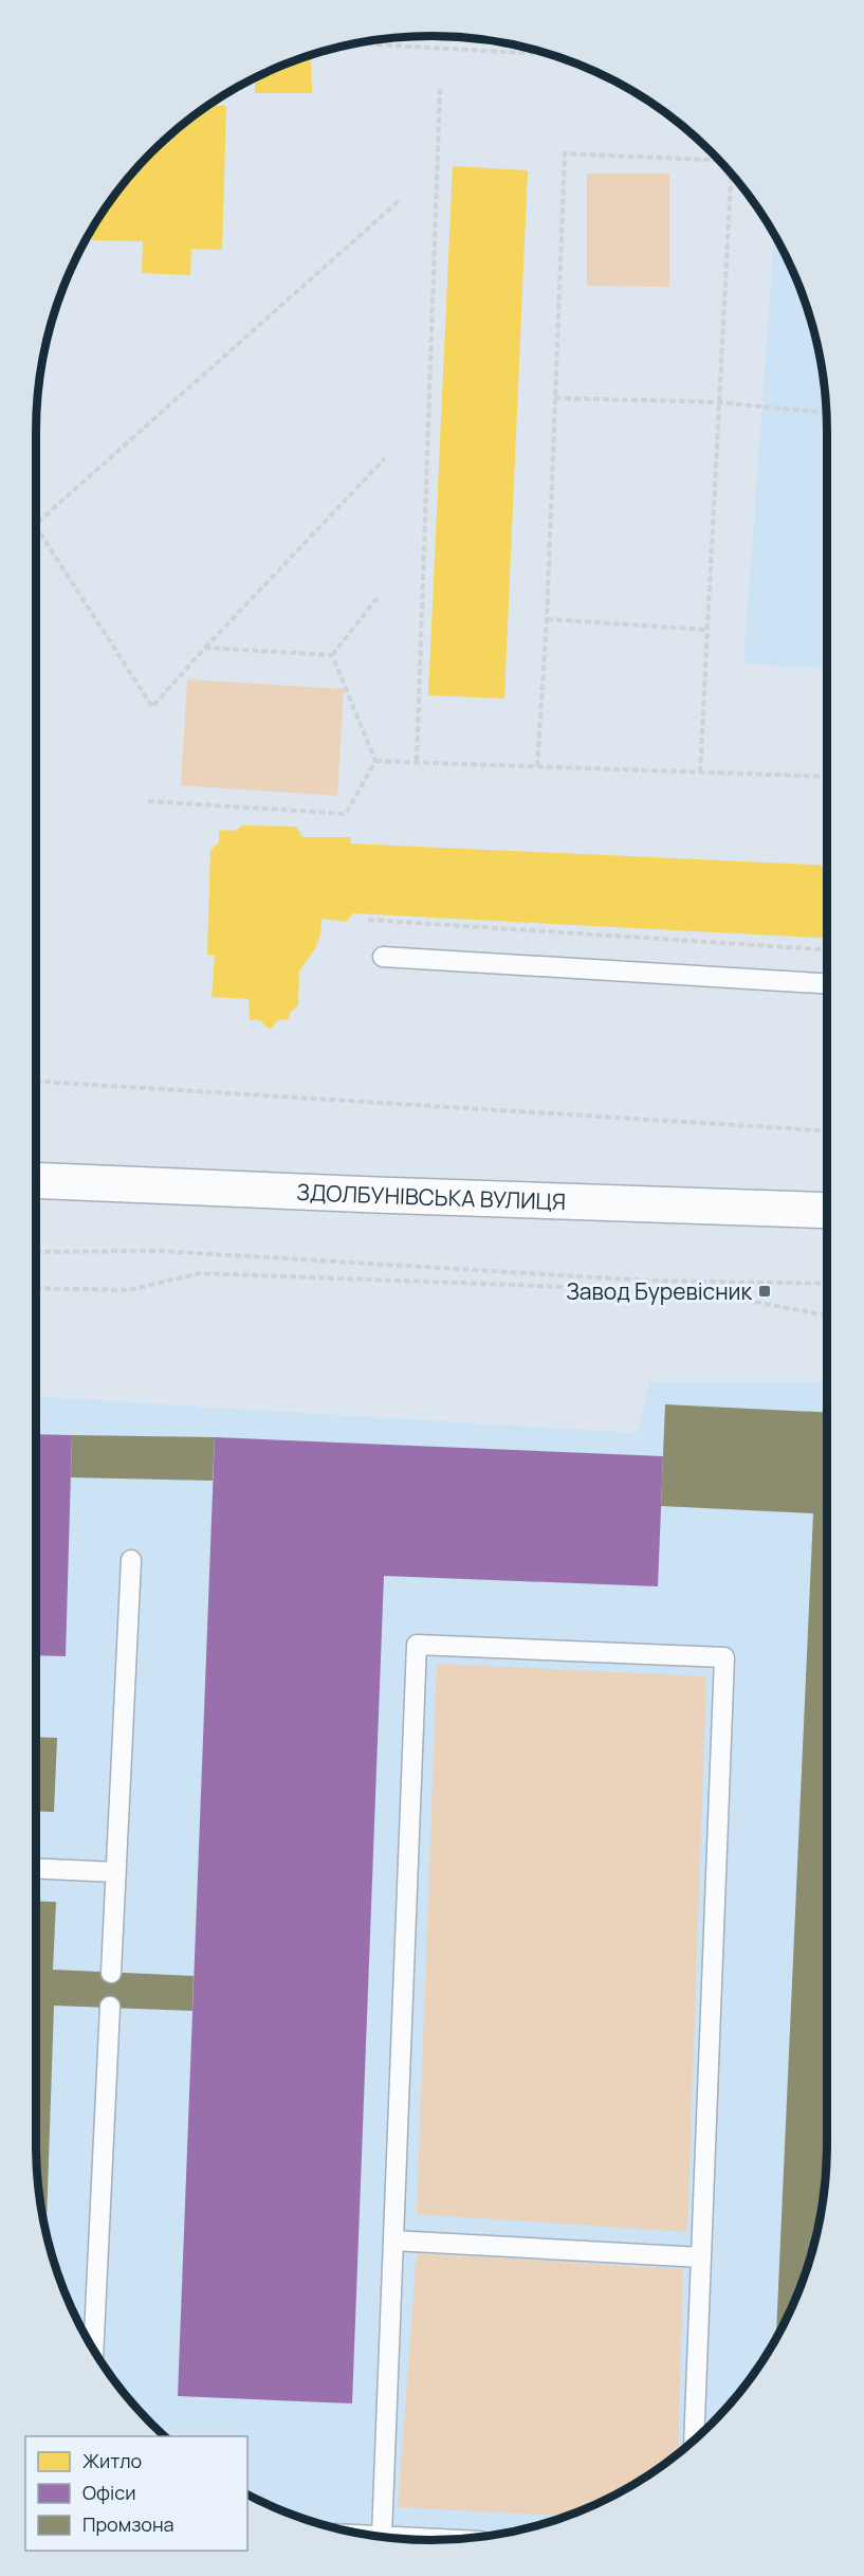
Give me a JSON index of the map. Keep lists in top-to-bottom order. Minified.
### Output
{"streets":{"street":["ЗДОЛБУНІВСЬКА ВУЛИЦЯ"]},"places":{"transit":["Завод Буревісник"]},"legend":["Житло","Офіси","Промзона"]}
